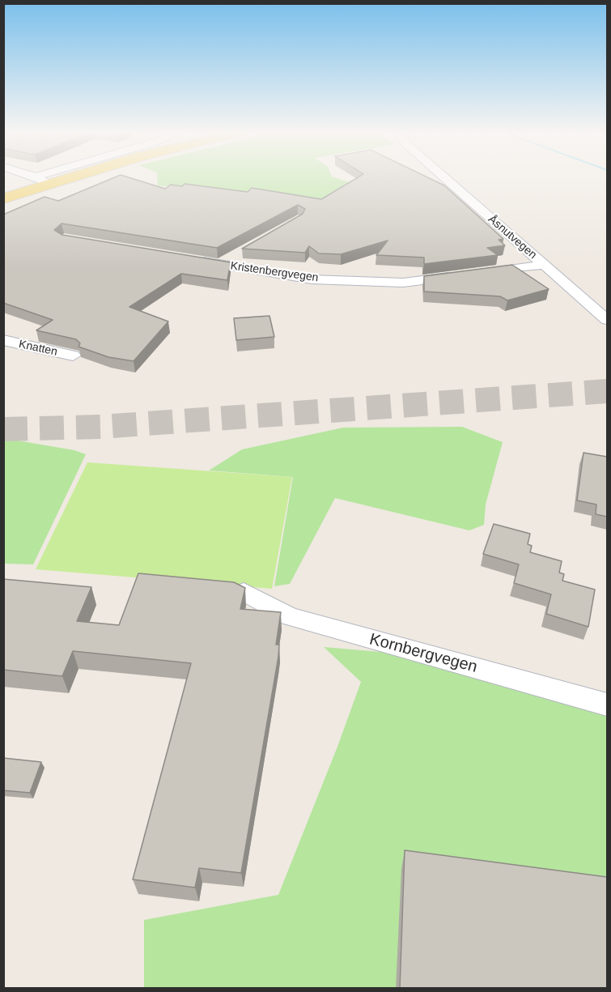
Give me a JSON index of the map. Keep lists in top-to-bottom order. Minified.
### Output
{"streets":{"street":["Åsnutvegen","Kristenbergvegen","Knatten","Kornbergvegen"]}}
